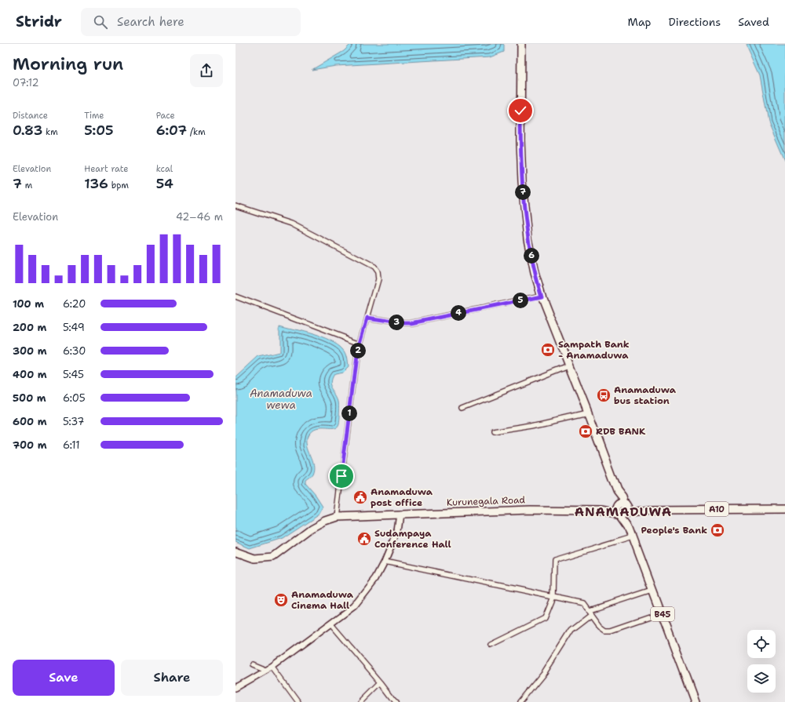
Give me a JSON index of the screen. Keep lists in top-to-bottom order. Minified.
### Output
{"streets":{"main road":["Kurunegala Road","A10","B45"]},"crossings":[["Kurunegala Road","A10"],["Kurunegala Road","B45"],["A10","B45"]],"districts":["ANAMADUWA"],"water":["Anamaduwa wewa"],"places":{"bank":["Sampath Bank - Anamaduwa","RDB BANK","People's Bank"],"bus stop":["Anamaduwa bus station"],"public building":["Anamaduwa post office","Sudampaya Conference Hall"],"theatre":["Anamaduwa Cinema Hall"]},"page":{"header":"Stridr","search":"Search here","nav":["Map","Directions","Saved"],"heading":["Morning run","07:12"],"stats":[["Distance","0.83 km"],["Time","5:05"],["Pace","6:07 /km"],["Elevation","7 m"],["Heart rate","136 bpm"],["kcal","54"]],"pins":["7","6","5","4","3","2","1"],"chart":["Elevation","42–46 m"],"list":[{"name":"100 m","note":"6:20"},{"name":"200 m","note":"5:49"},{"name":"300 m","note":"6:30"},{"name":"400 m","note":"5:45"},{"name":"500 m","note":"6:05"},{"name":"600 m","note":"5:37"},{"name":"700 m","note":"6:11"}],"buttons":["Save","Share"]}}
